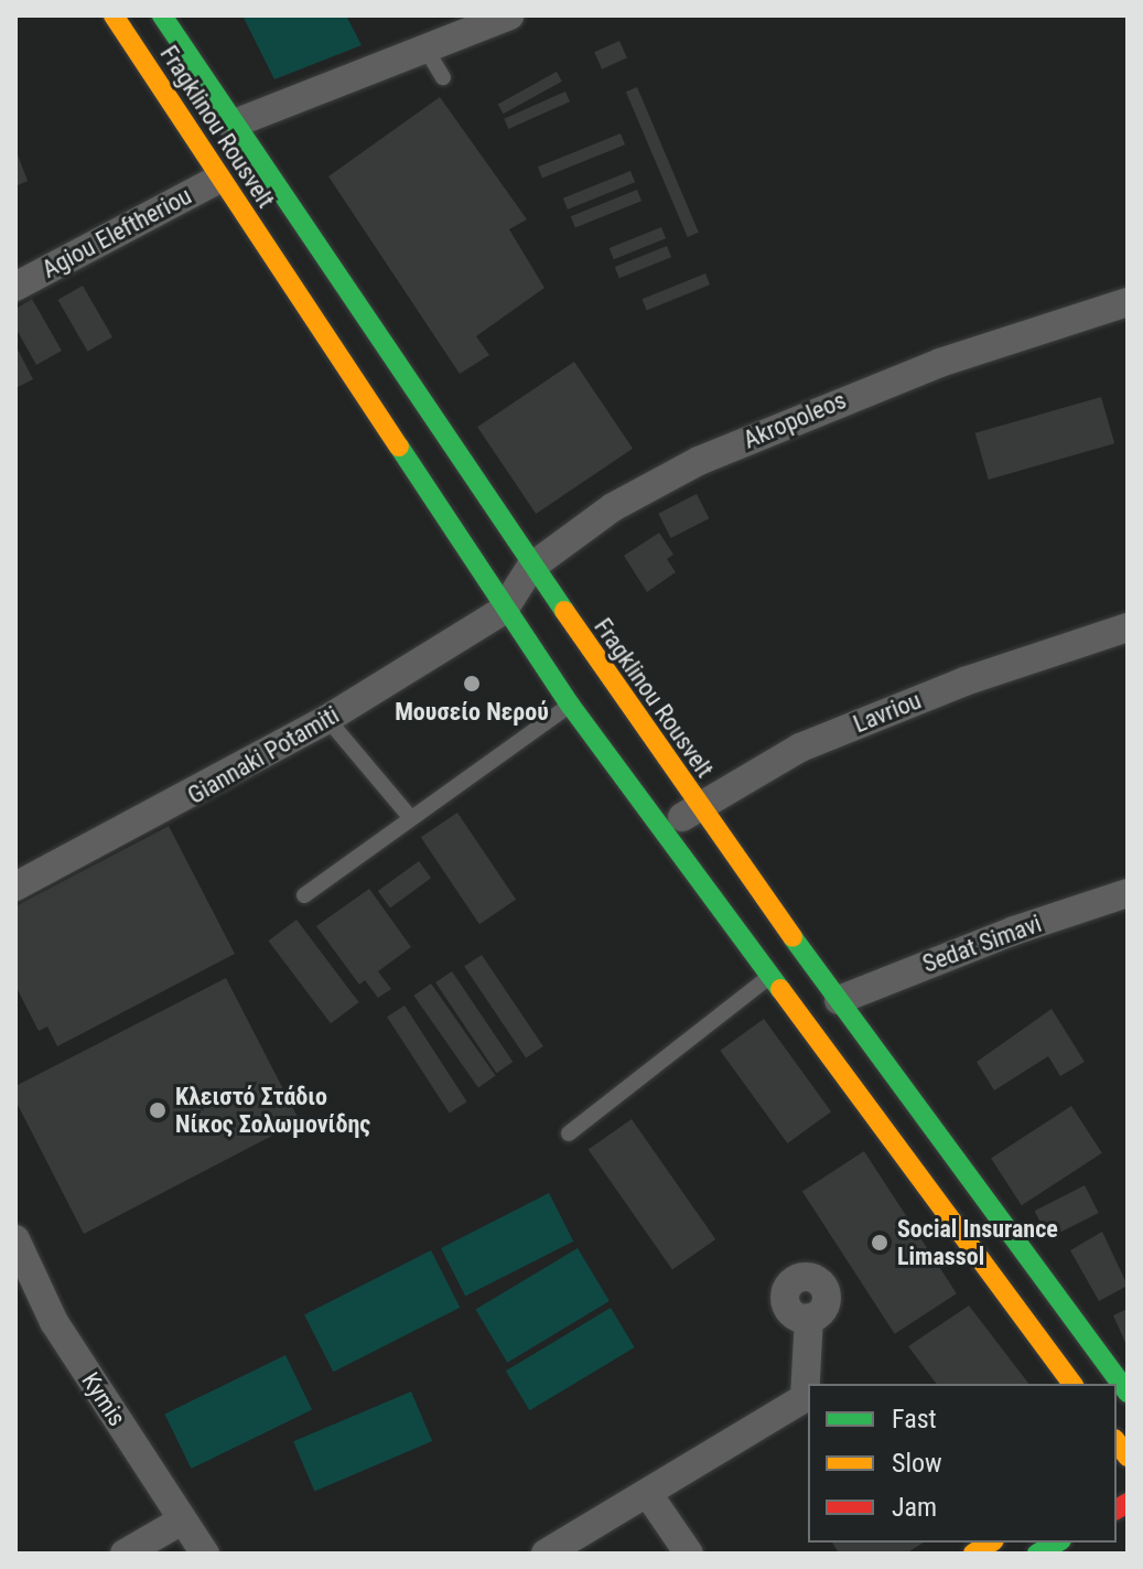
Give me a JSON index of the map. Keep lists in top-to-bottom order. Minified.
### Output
{"streets":{"main road":["Fragklinou Rousvelt"],"street":["Agiou Eleftheriou","Akropoleos","Lavriou","Giannaki Potamiti","Sedat Simavi","Kymis"]},"crossings":[["Fragklinou Rousvelt","Agiou Eleftheriou"],["Fragklinou Rousvelt","Akropoleos"],["Fragklinou Rousvelt","Lavriou"],["Fragklinou Rousvelt","Giannaki Potamiti"],["Fragklinou Rousvelt","Sedat Simavi"],["Akropoleos","Giannaki Potamiti"]],"places":["Μουσείο Νερού","Κλειστό Στάδιο Νίκος Σολωμονίδης","Social Insurance Limassol"],"legend":["Fast","Slow","Jam"]}
